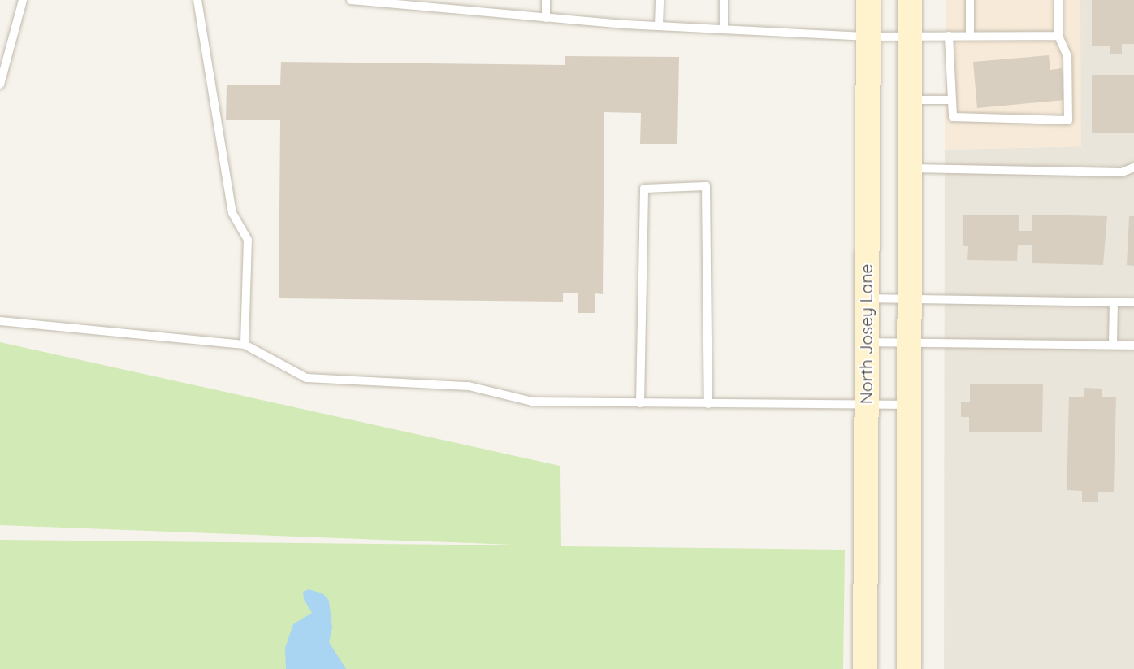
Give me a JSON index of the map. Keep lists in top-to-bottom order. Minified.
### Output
{"streets":{"main road":["North Josey Lane"]}}
